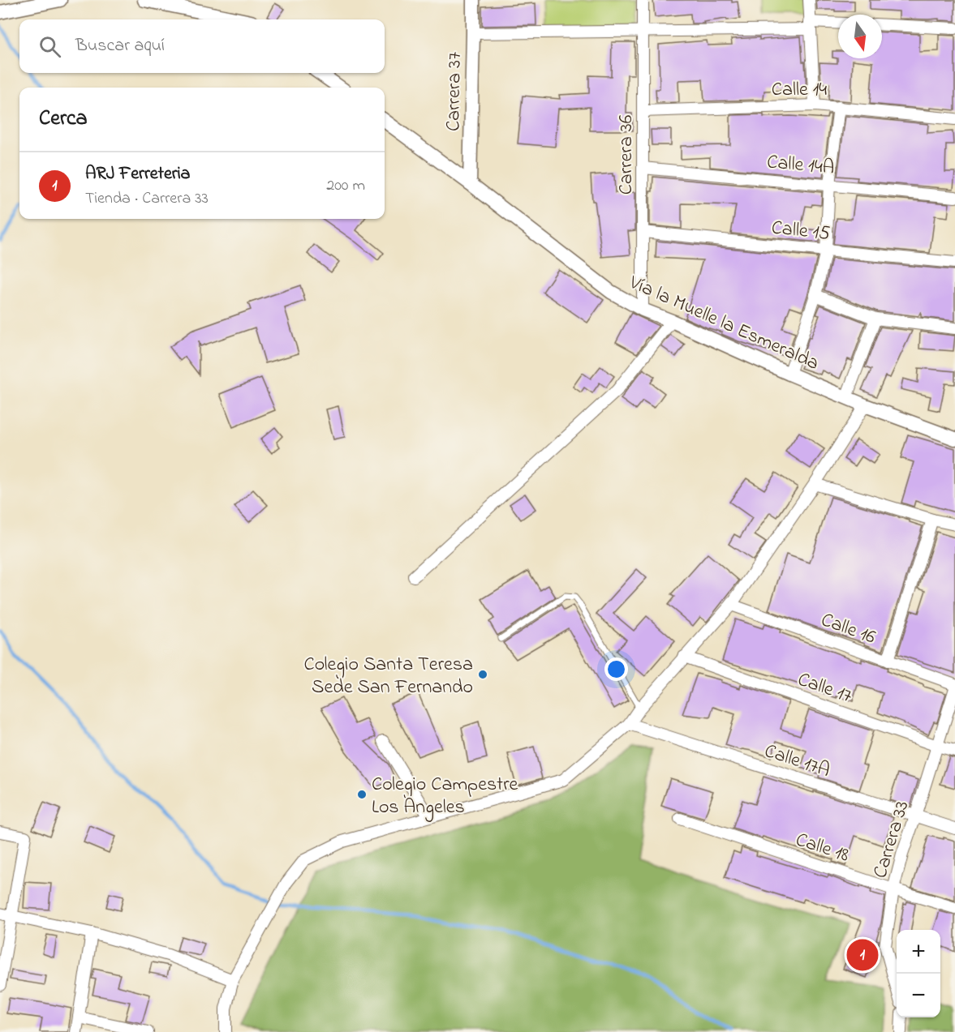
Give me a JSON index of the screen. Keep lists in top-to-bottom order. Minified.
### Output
{"streets":{"street":["Calle 14","Carrera 37","Carrera 36","Calle 14A","Calle 15","Vía la Muelle la Esmeralda","Calle 16","Calle 17","Calle 17A","Carrera 33","Calle 18"]},"crossings":[["Calle 14","Carrera 36"],["Carrera 37","Vía la Muelle la Esmeralda"],["Carrera 36","Calle 14A"],["Carrera 36","Calle 15"],["Carrera 36","Vía la Muelle la Esmeralda"],["Calle 17","Carrera 33"],["Calle 17A","Carrera 33"],["Carrera 33","Calle 18"]],"places":["Colegio Santa Teresa Sede San Fernando","Colegio Campestre Los Angeles"],"north":"bottom","page":{"search":"Buscar aquí","heading":"Cerca","list":[{"mark":"1","name":"ARJ Ferreteria","note":"Tienda · Carrera 33","value":"200 m"}],"map_buttons":["+","−"],"pins":"1"}}
